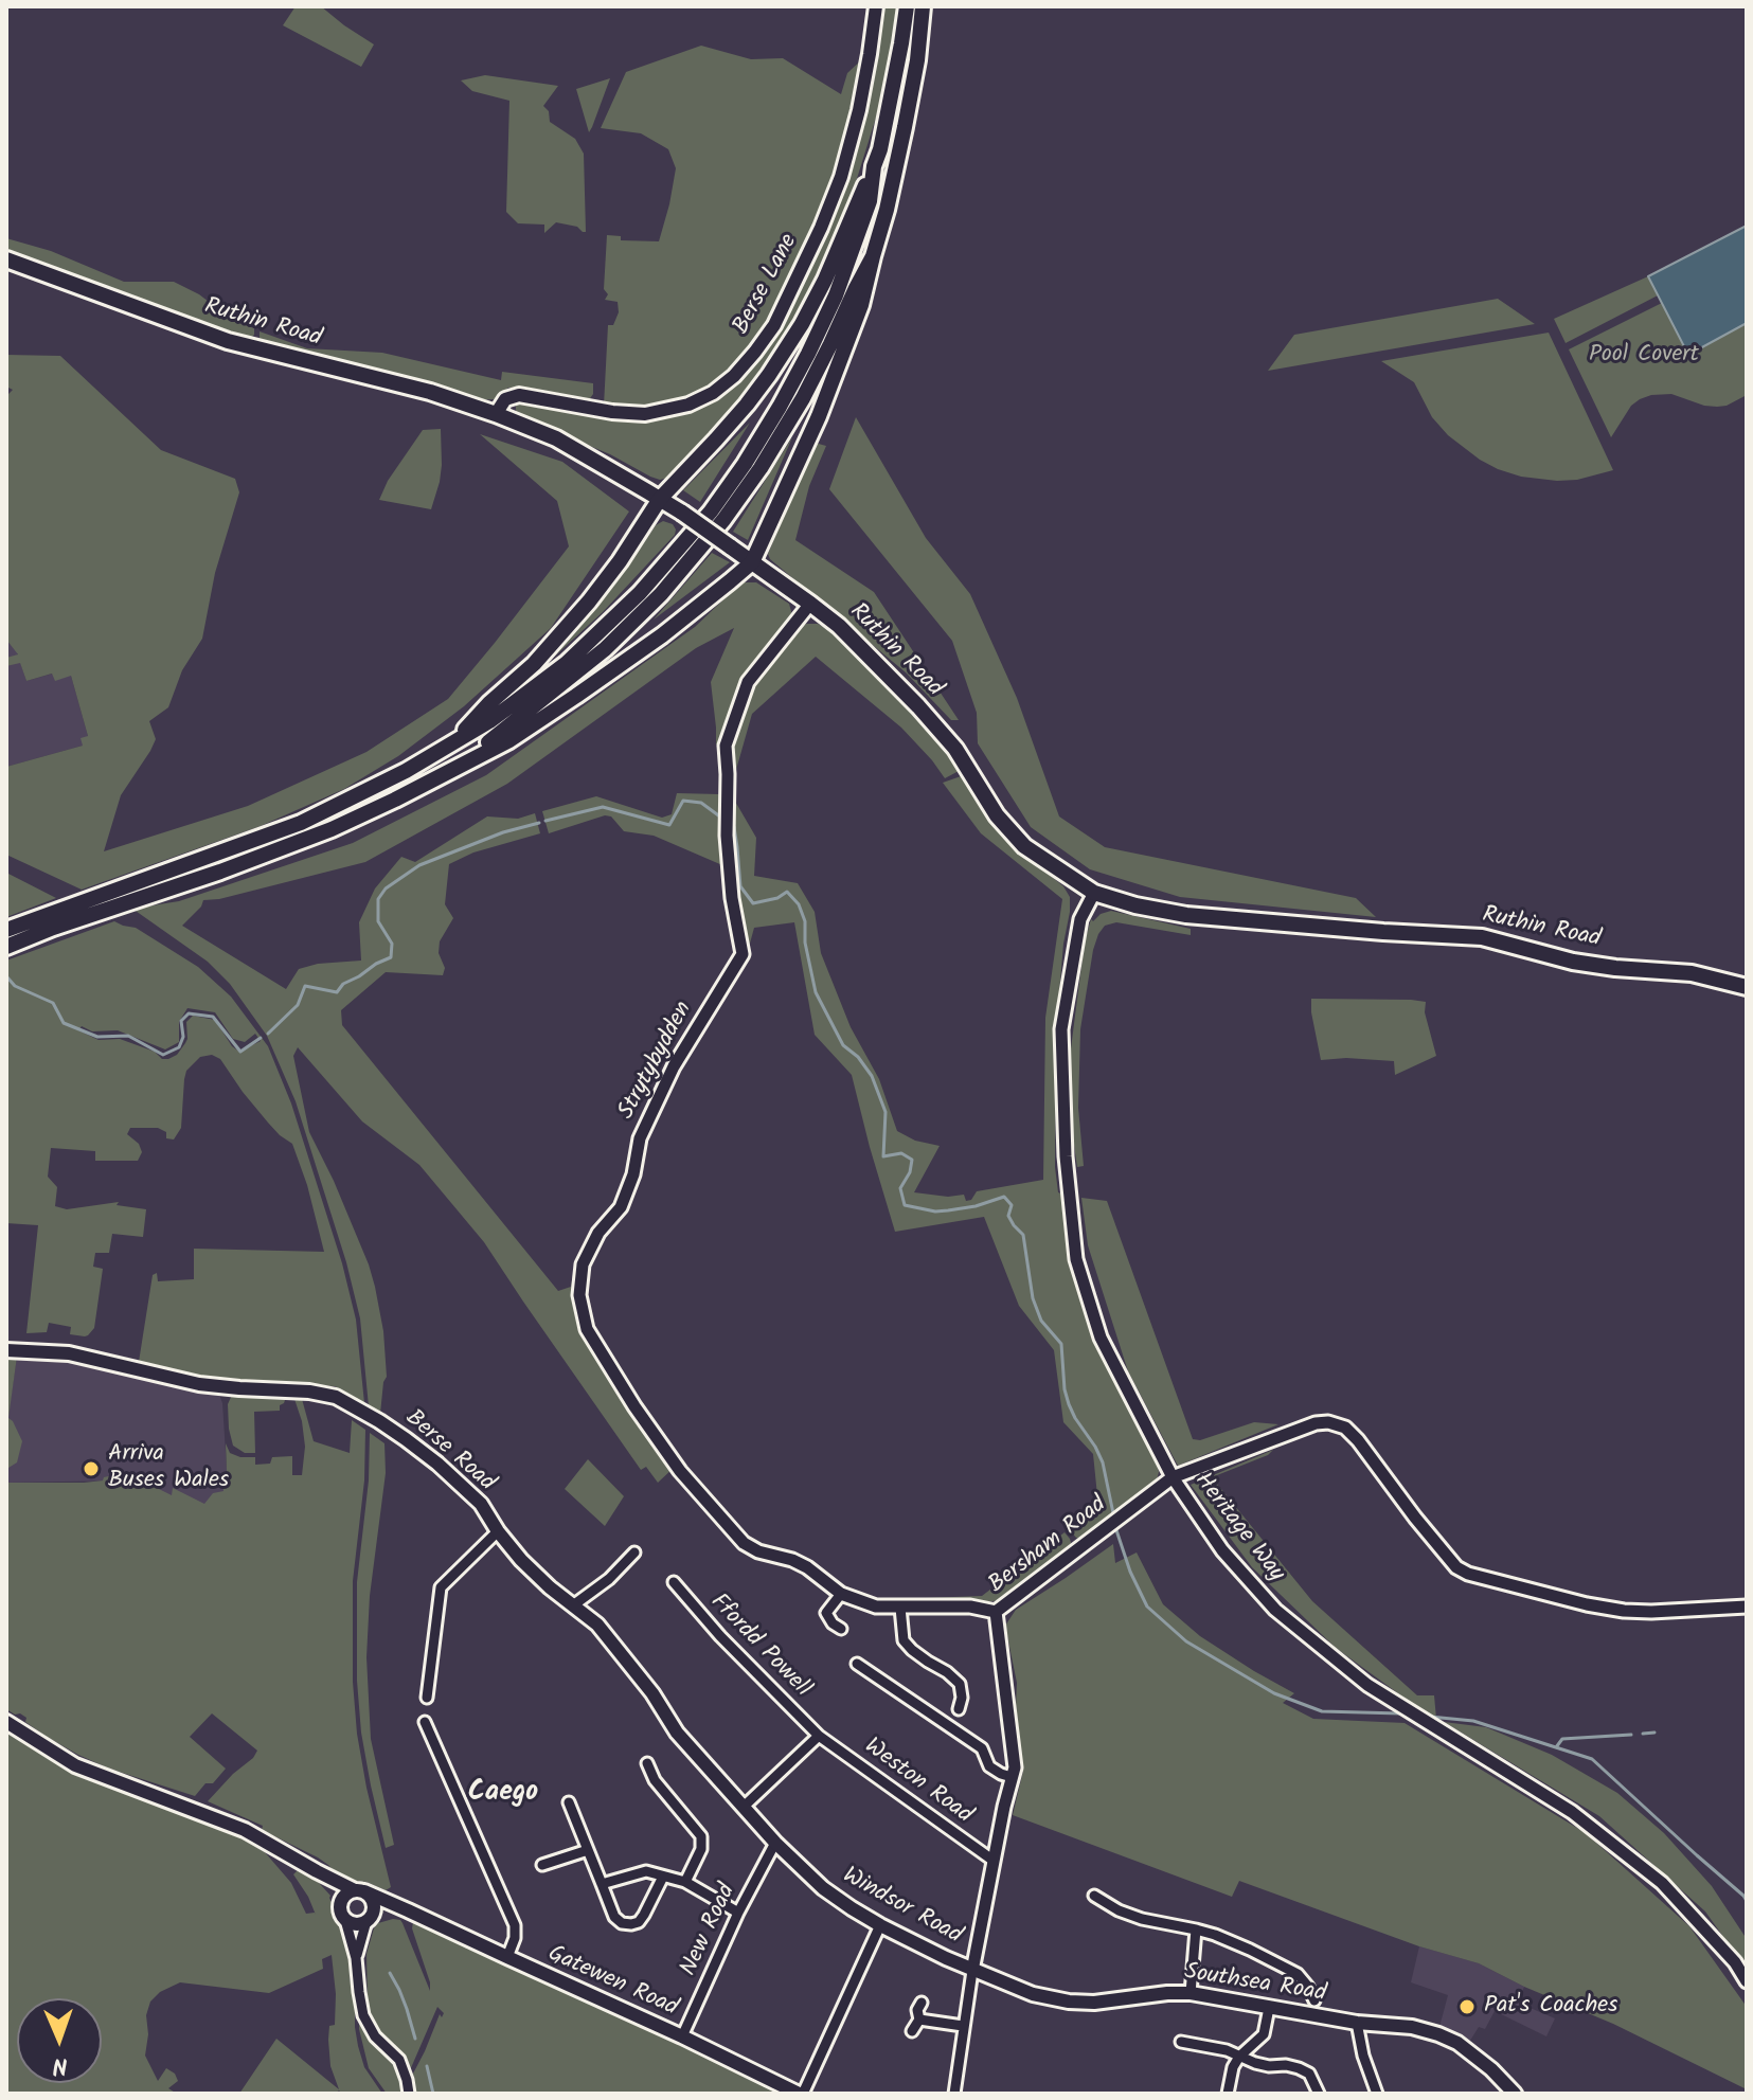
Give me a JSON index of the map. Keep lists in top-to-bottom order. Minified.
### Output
{"streets":{"main road":["Berse Lane","Ruthin Road","Berse Road","Windsor Road","Gatewen Road","Southsea Road"],"street":["Strytybydden","Heritage Way","Bersham Road","Ffordd Powell","Weston Road","New Road"]},"crossings":[["Berse Lane","Ruthin Road"],["Ruthin Road","Strytybydden"],["Ruthin Road","Heritage Way"],["Strytybydden","Bersham Road"],["Berse Road","Windsor Road"],["Berse Road","New Road"],["Heritage Way","Bersham Road"],["Bersham Road","Weston Road"],["Bersham Road","Windsor Road"],["Bersham Road","Southsea Road"],["Ffordd Powell","Weston Road"],["Windsor Road","New Road"],["Windsor Road","Southsea Road"],["New Road","Gatewen Road"]],"districts":["Caego"],"parks":["Pool Covert"],"places":["Arriva Buses Wales","Pat's Coaches"],"north":"bottom"}
